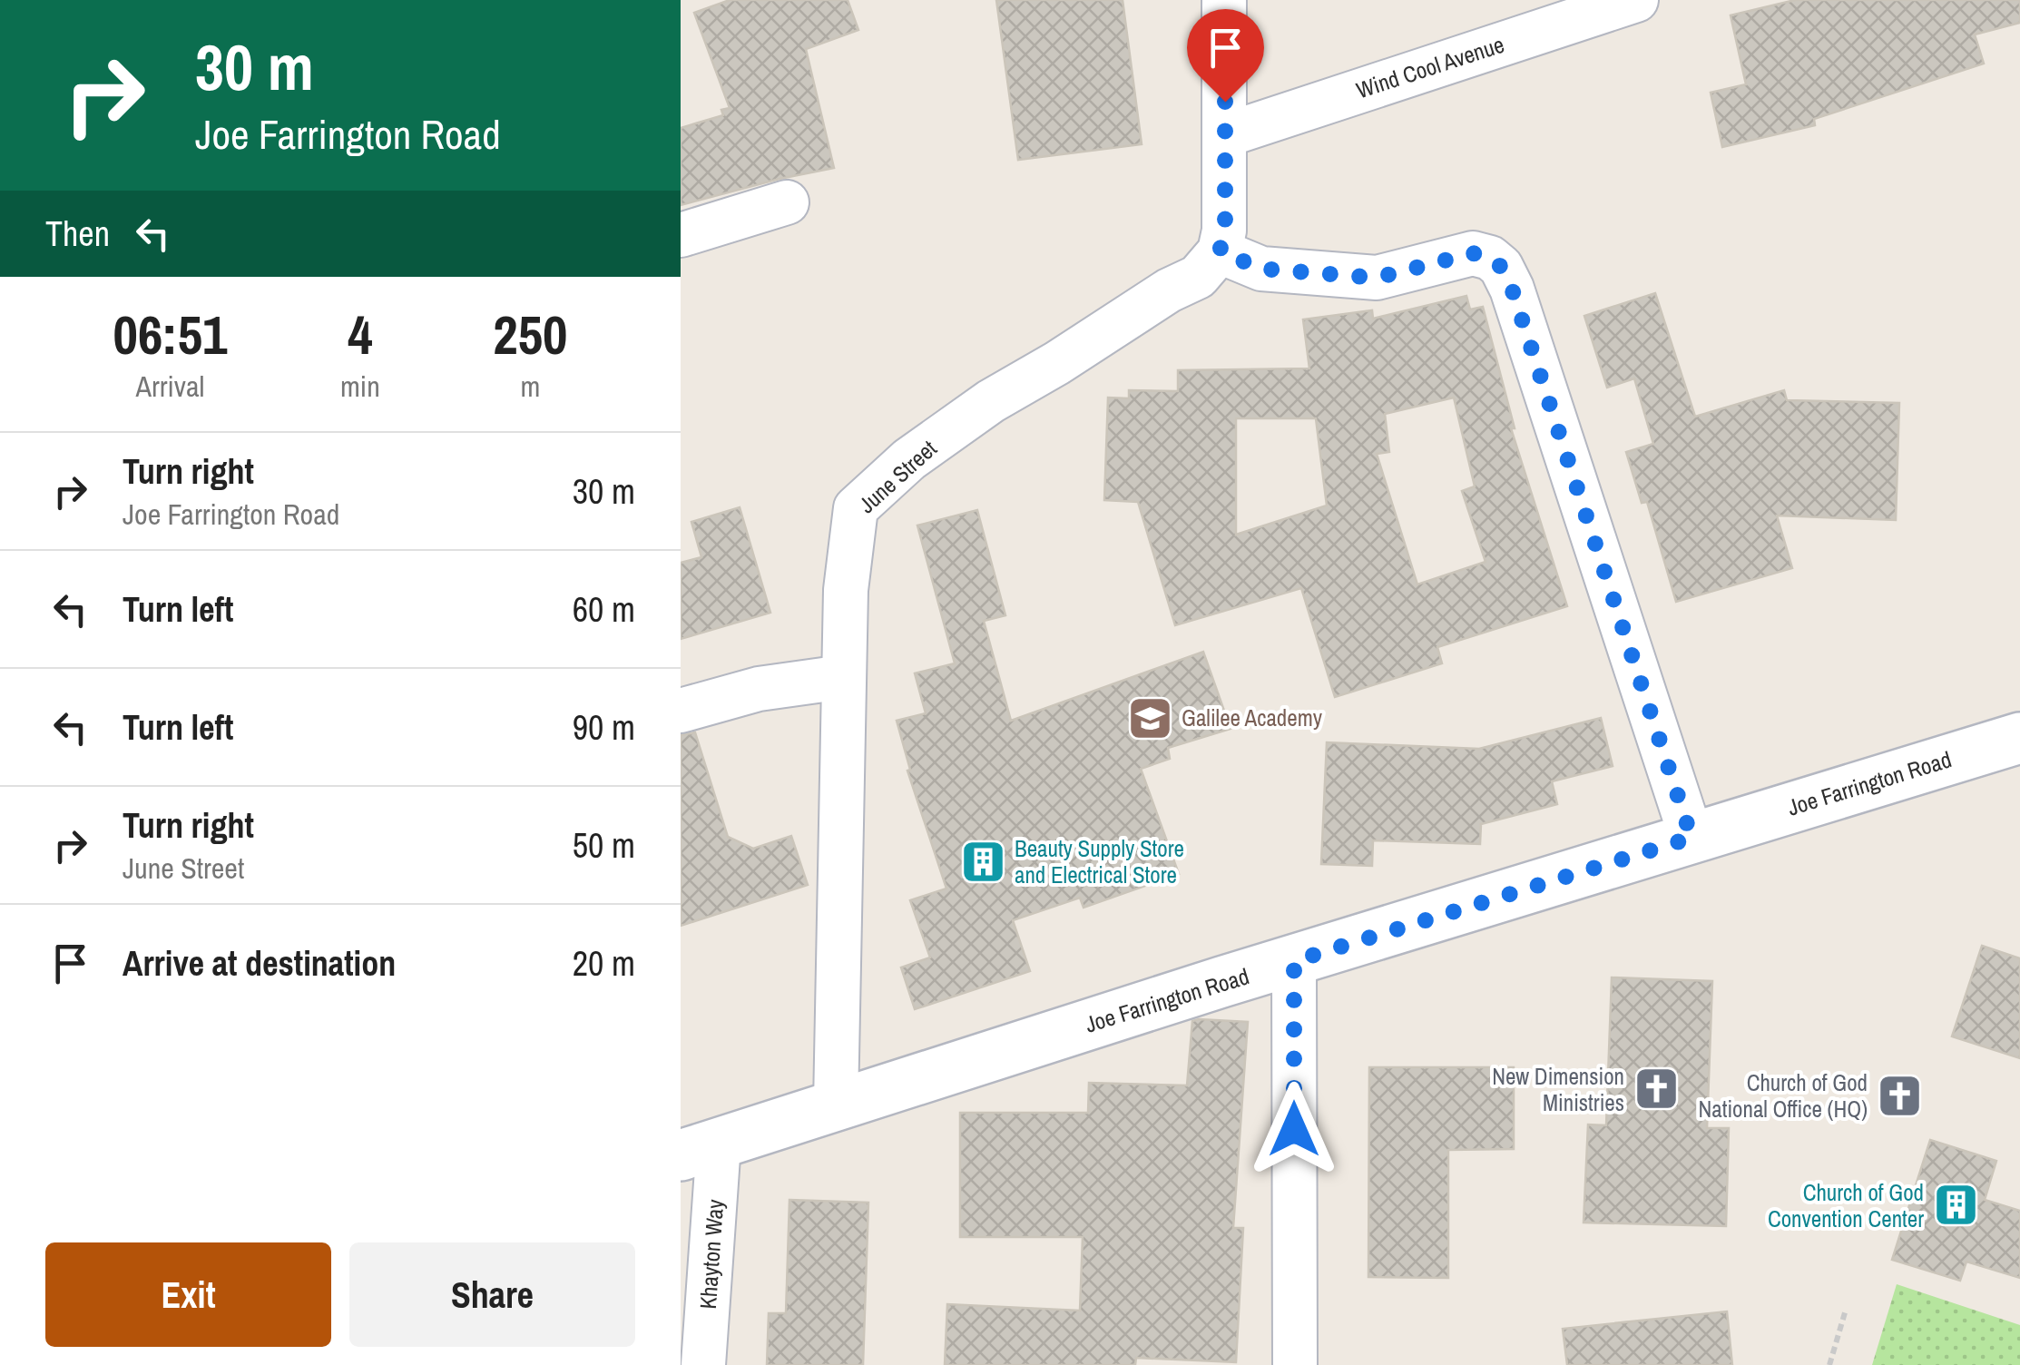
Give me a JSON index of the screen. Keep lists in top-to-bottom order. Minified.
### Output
{"streets":{"main road":["Joe Farrington Road"],"street":["Wind Cool Avenue","June Street","Khayton Way"]},"crossings":[["June Street","Joe Farrington Road"],["Joe Farrington Road","Khayton Way"]],"places":{"school or university":["Galilee Academy"],"building":["Beauty Supply Store and Electrical Store","Church of God Convention Center"],"church":["New Dimension Ministries","Church of God National Office (HQ)"]},"page":{"turn":["30 m","Joe Farrington Road"],"then":"Then","eta":["06:51","Arrival","4","min","250","m"],"list":[{"name":"Turn right","note":"Joe Farrington Road","value":"30 m"},{"name":"Turn left","value":"60 m"},{"name":"Turn left","value":"90 m"},{"name":"Turn right","note":"June Street","value":"50 m"},{"name":"Arrive at destination","value":"20 m"}],"buttons":["Exit","Share"]}}
